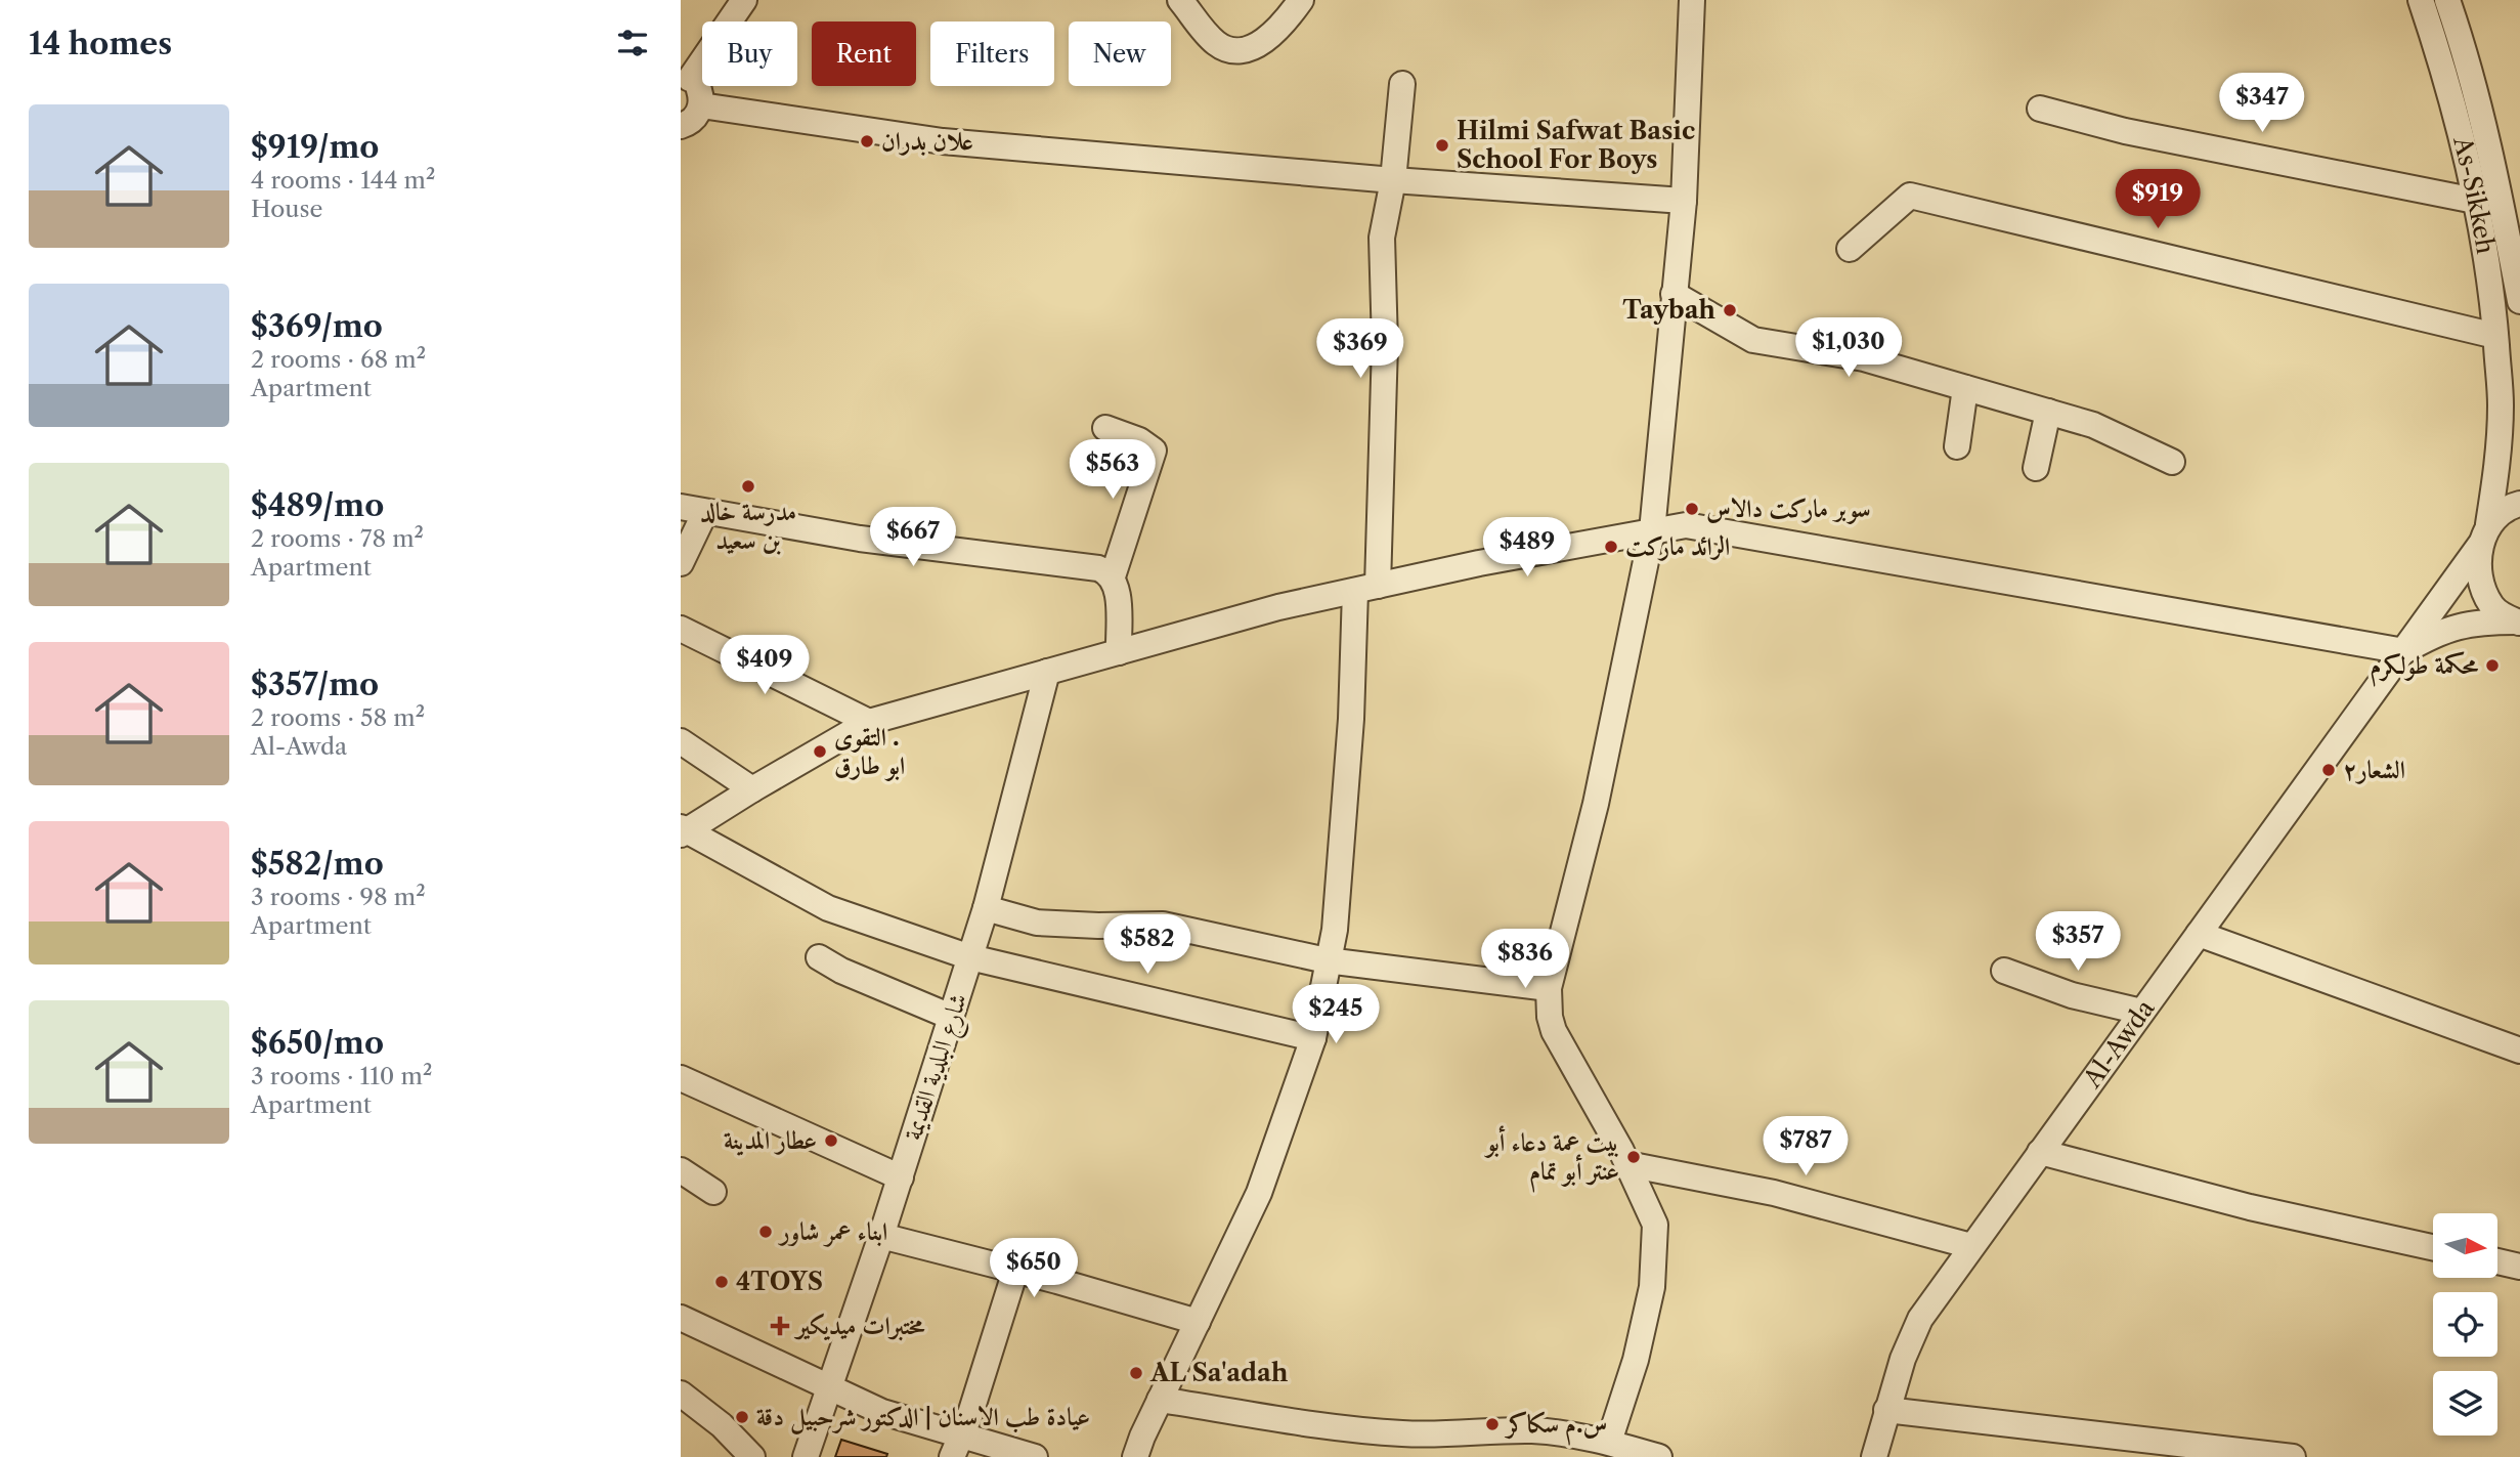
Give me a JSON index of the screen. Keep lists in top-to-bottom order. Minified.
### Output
{"streets":{"street":["As-Sikkeh","Al-Awda","شارع البلدية القديمة"]},"crossings":[["As-Sikkeh","Al-Awda"]],"places":{"other":["علان بدران","Hilmi Safwat Basic School For Boys","Taybah","مدرسة خالد بن سعيد","سوبر ماركت دالاس","الرائد ماركت","محكمة طولكرم","التقوى . ابو طارق","الشعار٢","عطار المدينة","بيت عمة دعاء أبو عنتر أبو تمام","ابناء عمر شاور","4TOYS","AL Sa'adah","عيادة طب الاسنان | الدكتور شرحبيل دقة","س.م سكاكر"],"health":["مختبرات ميديكير"]},"north":"right","page":{"heading":"14 homes","chip":["Buy","Rent","Filters","New"],"price":["$347","$919","$1,030","$369","$563","$667","$489","$409","$357","$582","$836","$245","$787","$650"],"list":[{"name":"$919/mo","note":"4 rooms · 144 m² · House"},{"name":"$369/mo","note":"2 rooms · 68 m² · Apartment"},{"name":"$489/mo","note":"2 rooms · 78 m² · Apartment"},{"name":"$357/mo","note":"2 rooms · 58 m² · Al-Awda"},{"name":"$582/mo","note":"3 rooms · 98 m² · Apartment"},{"name":"$650/mo","note":"3 rooms · 110 m² · Apartment"}]}}
